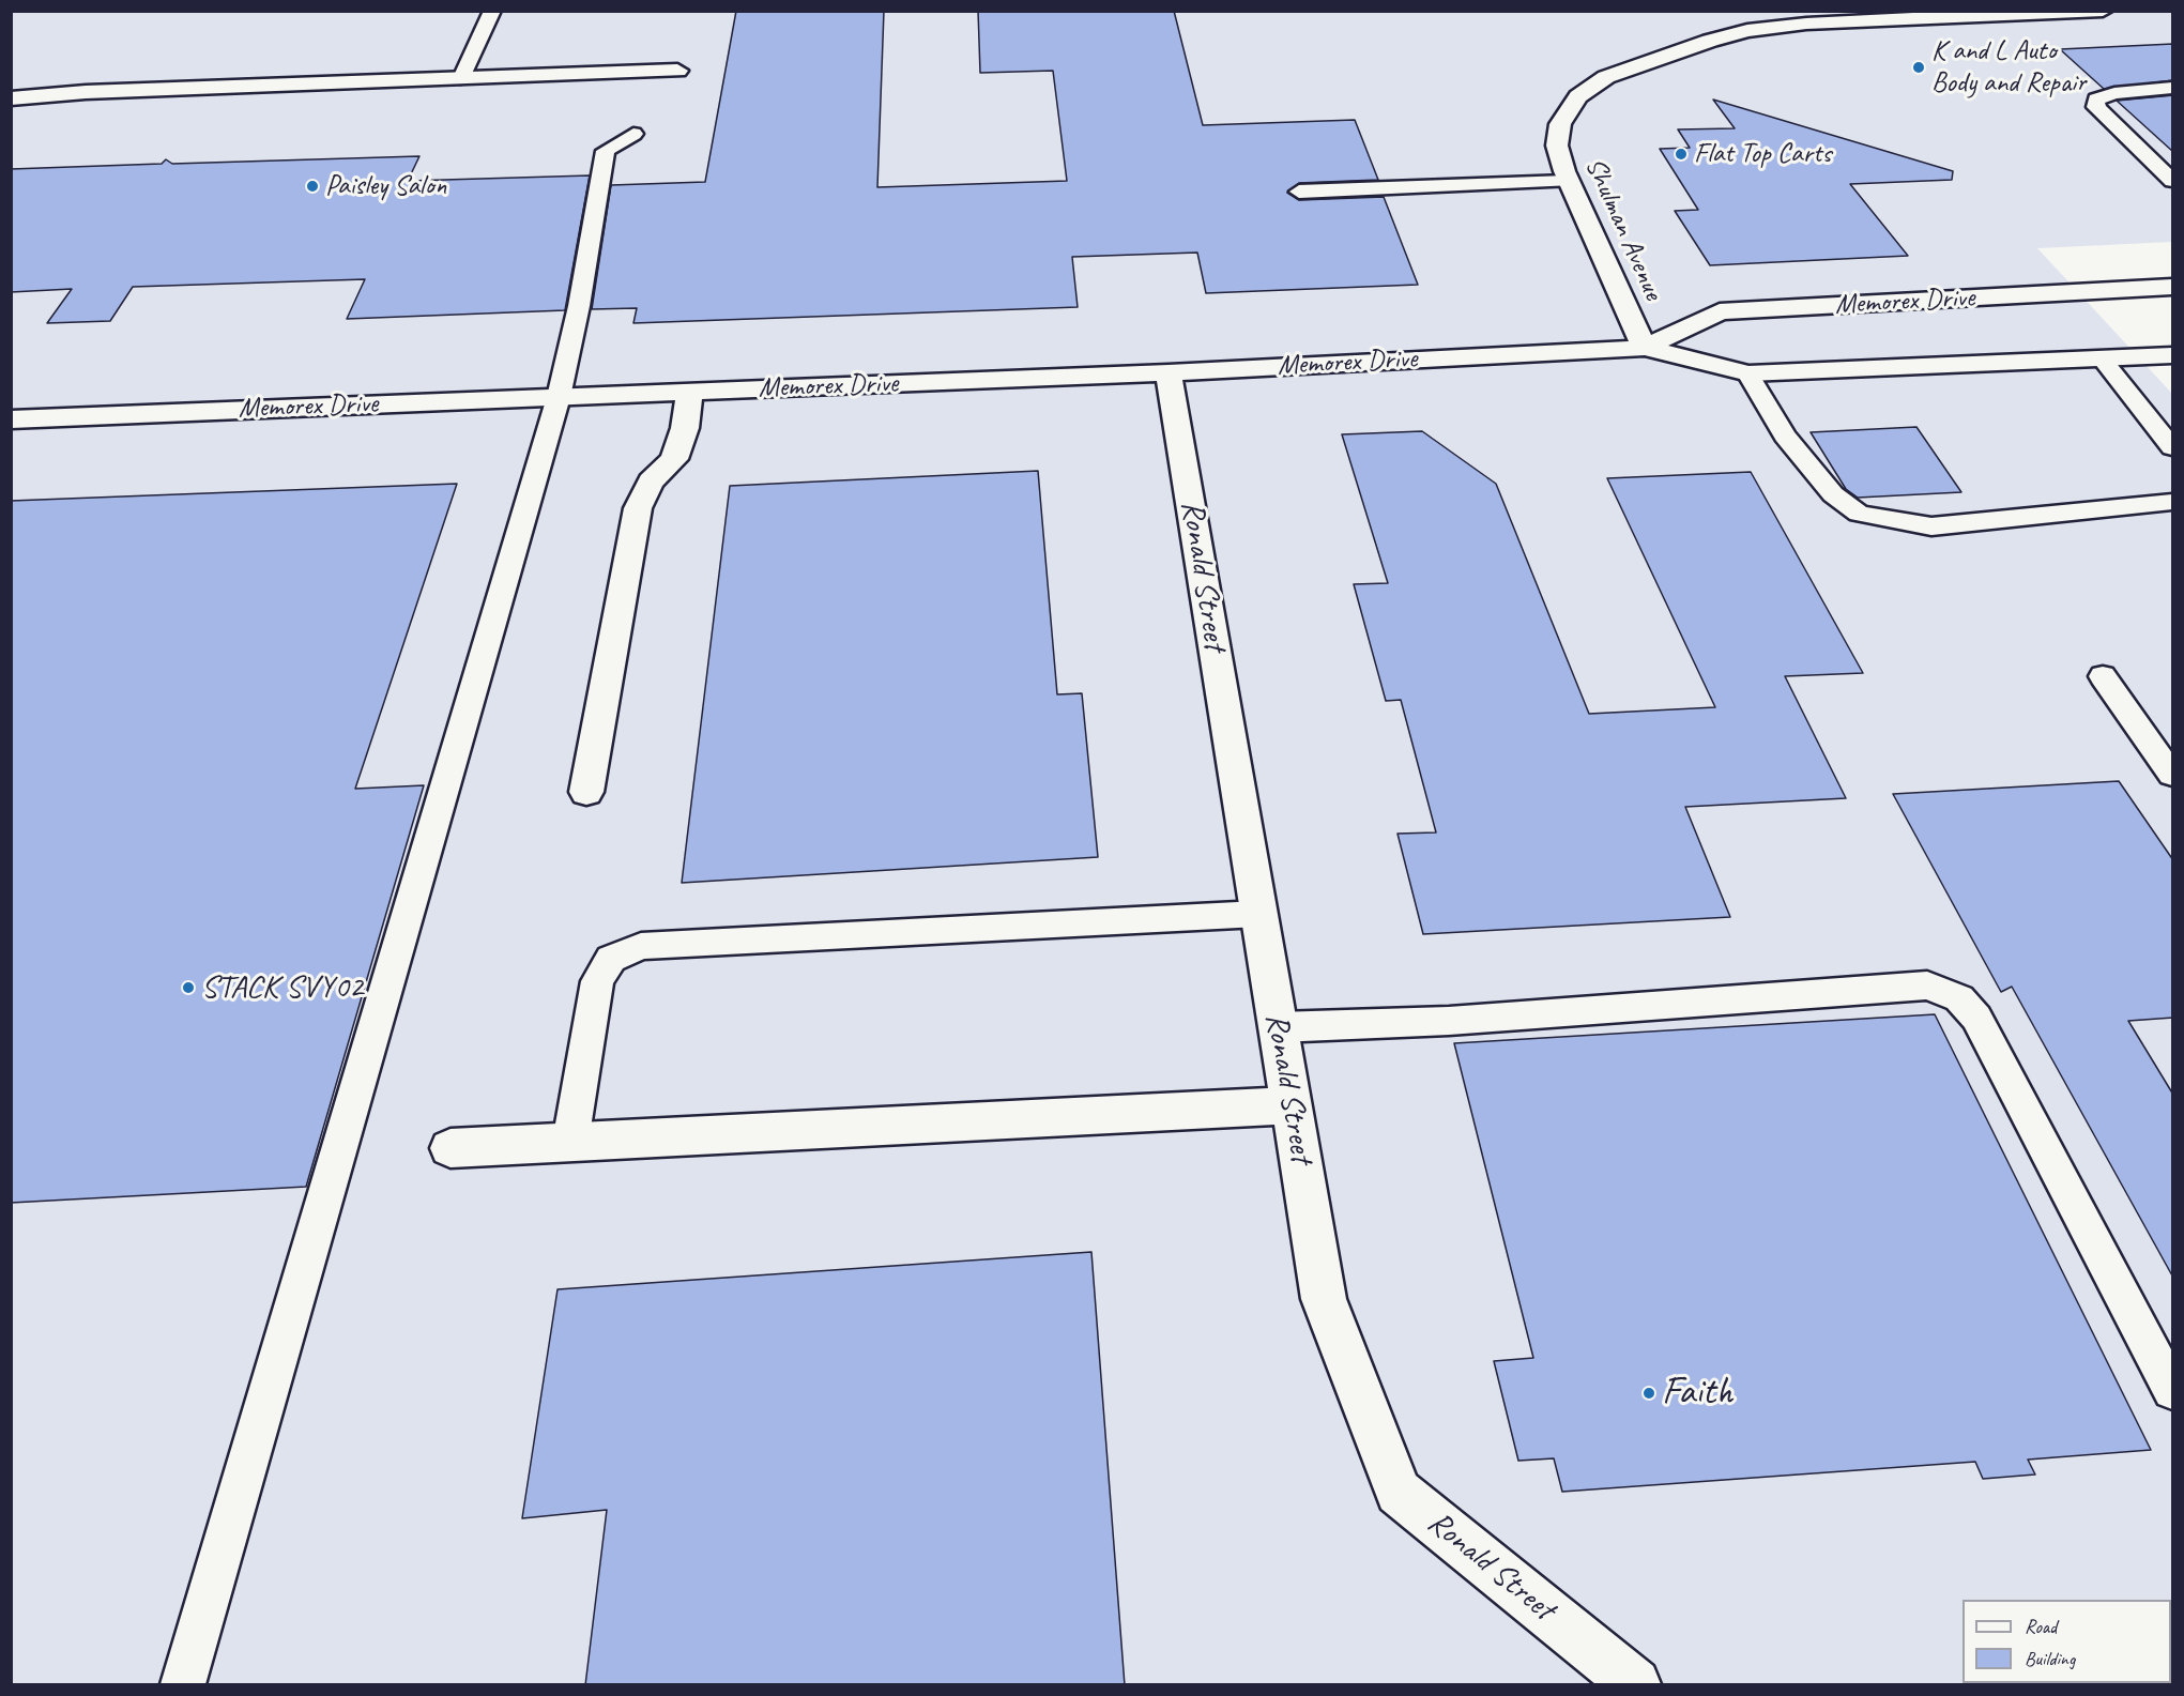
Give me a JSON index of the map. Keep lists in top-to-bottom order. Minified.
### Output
{"streets":{"street":["Shulman Avenue","Memorex Drive","Ronald Street"]},"crossings":[["Shulman Avenue","Memorex Drive"],["Memorex Drive","Ronald Street"]],"places":["K and L Auto Body and Repair","Flat Top Carts","Paisley Salon","STACK SVY02","Faith"],"legend":["Road","Building"]}
